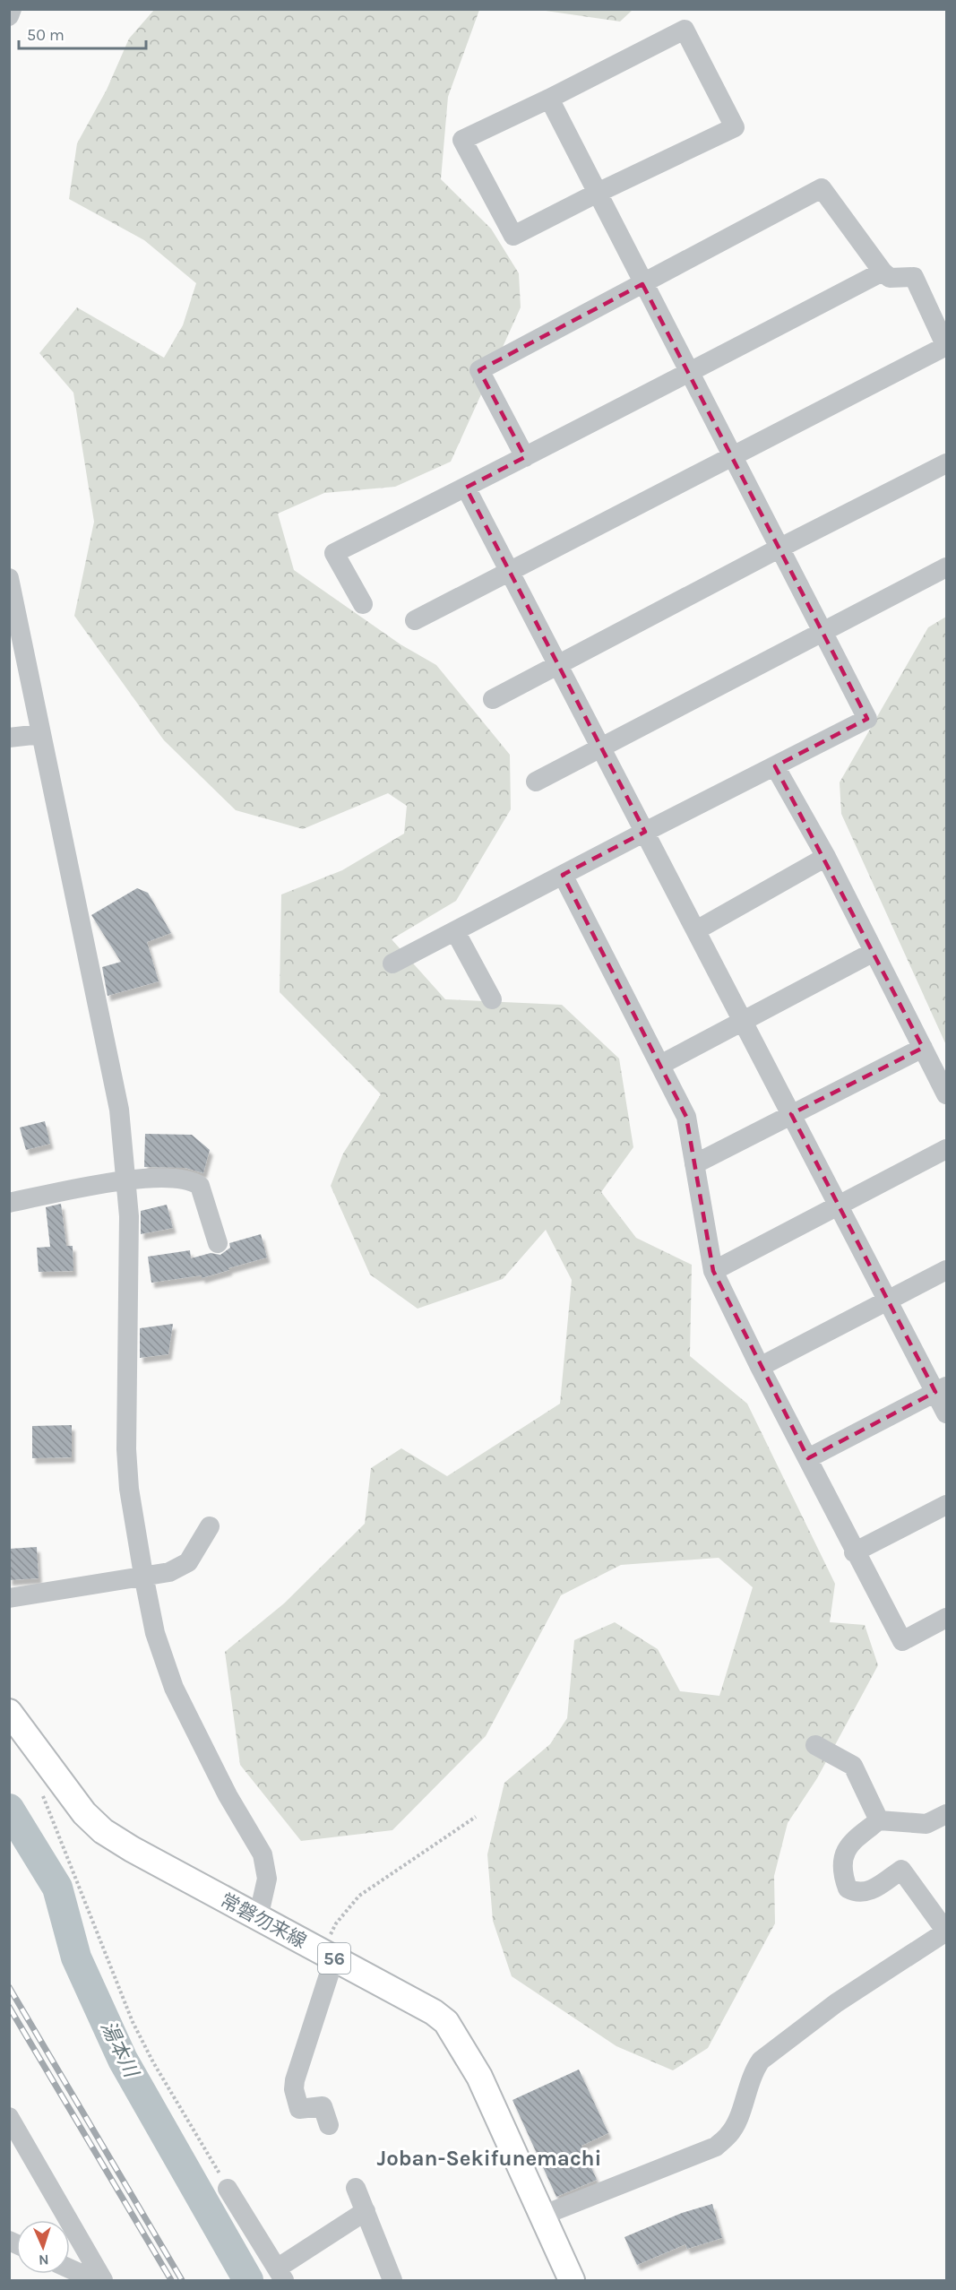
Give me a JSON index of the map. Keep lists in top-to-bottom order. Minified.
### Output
{"streets":{"main road":["常磐勿来線","56"]},"districts":["Joban-Sekifunemachi"],"water":["湯本川"],"scale_bar":"50 m","north":"bottom"}
